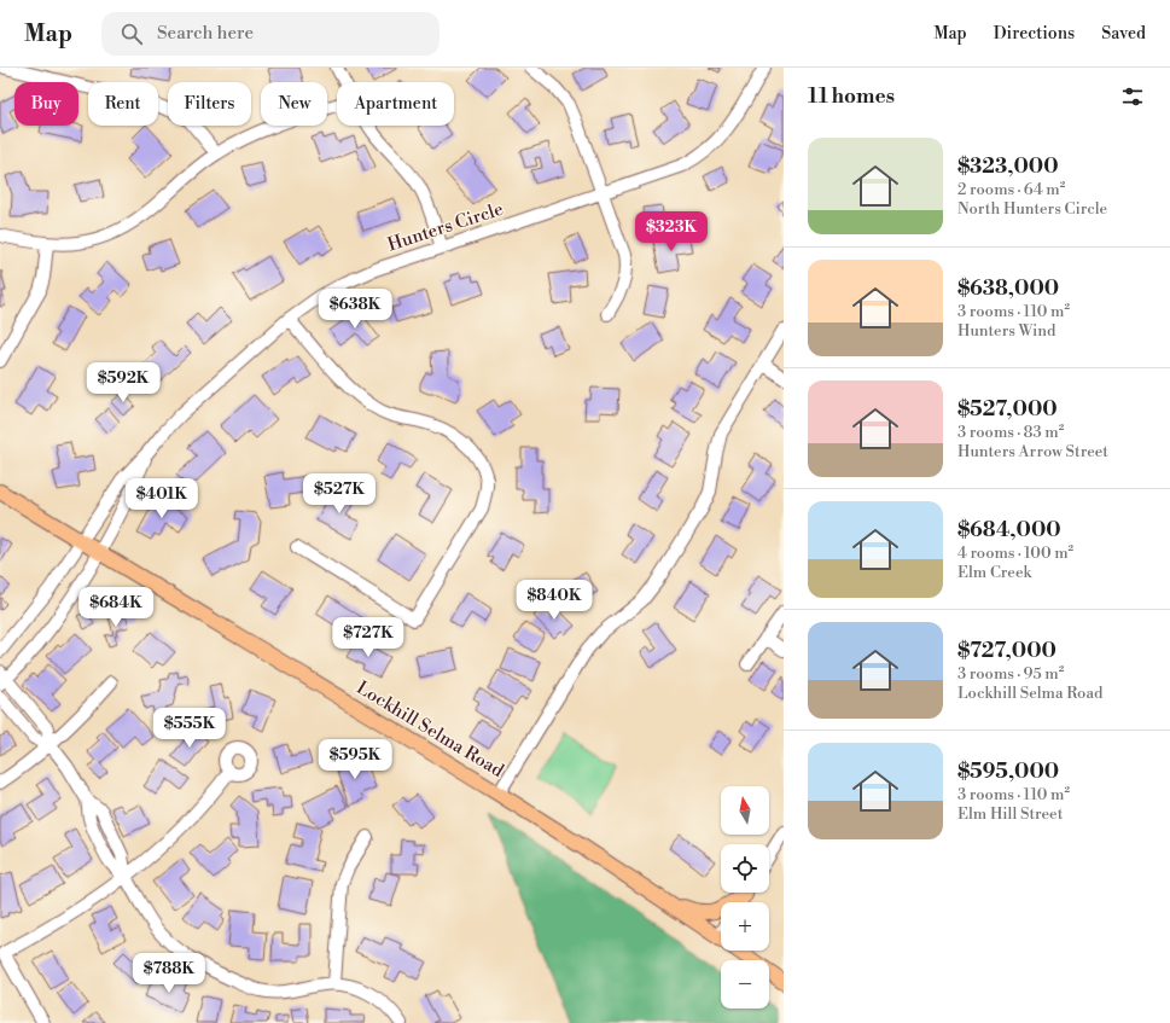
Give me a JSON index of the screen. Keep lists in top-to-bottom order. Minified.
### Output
{"streets":{"main road":["Lockhill Selma Road"],"street":["Hunters Circle"]},"crossings":[["Hunters Circle","Lockhill Selma Road"]],"north":"top","page":{"header":"Map","search":"Search here","nav":["Map","Directions","Saved"],"heading":"11 homes","chip":["Buy","Rent","Filters","New","Apartment"],"list":[{"name":"$323,000","note":"2 rooms · 64 m² · North Hunters Circle"},{"name":"$638,000","note":"3 rooms · 110 m² · Hunters Wind"},{"name":"$527,000","note":"3 rooms · 83 m² · Hunters Arrow Street"},{"name":"$684,000","note":"4 rooms · 100 m² · Elm Creek"},{"name":"$727,000","note":"3 rooms · 95 m² · Lockhill Selma Road"},{"name":"$595,000","note":"3 rooms · 110 m² · Elm Hill Street"}],"price":["$323K","$638K","$592K","$527K","$401K","$840K","$684K","$727K","$555K","$595K","$788K"],"map_buttons":["+","−"]}}
